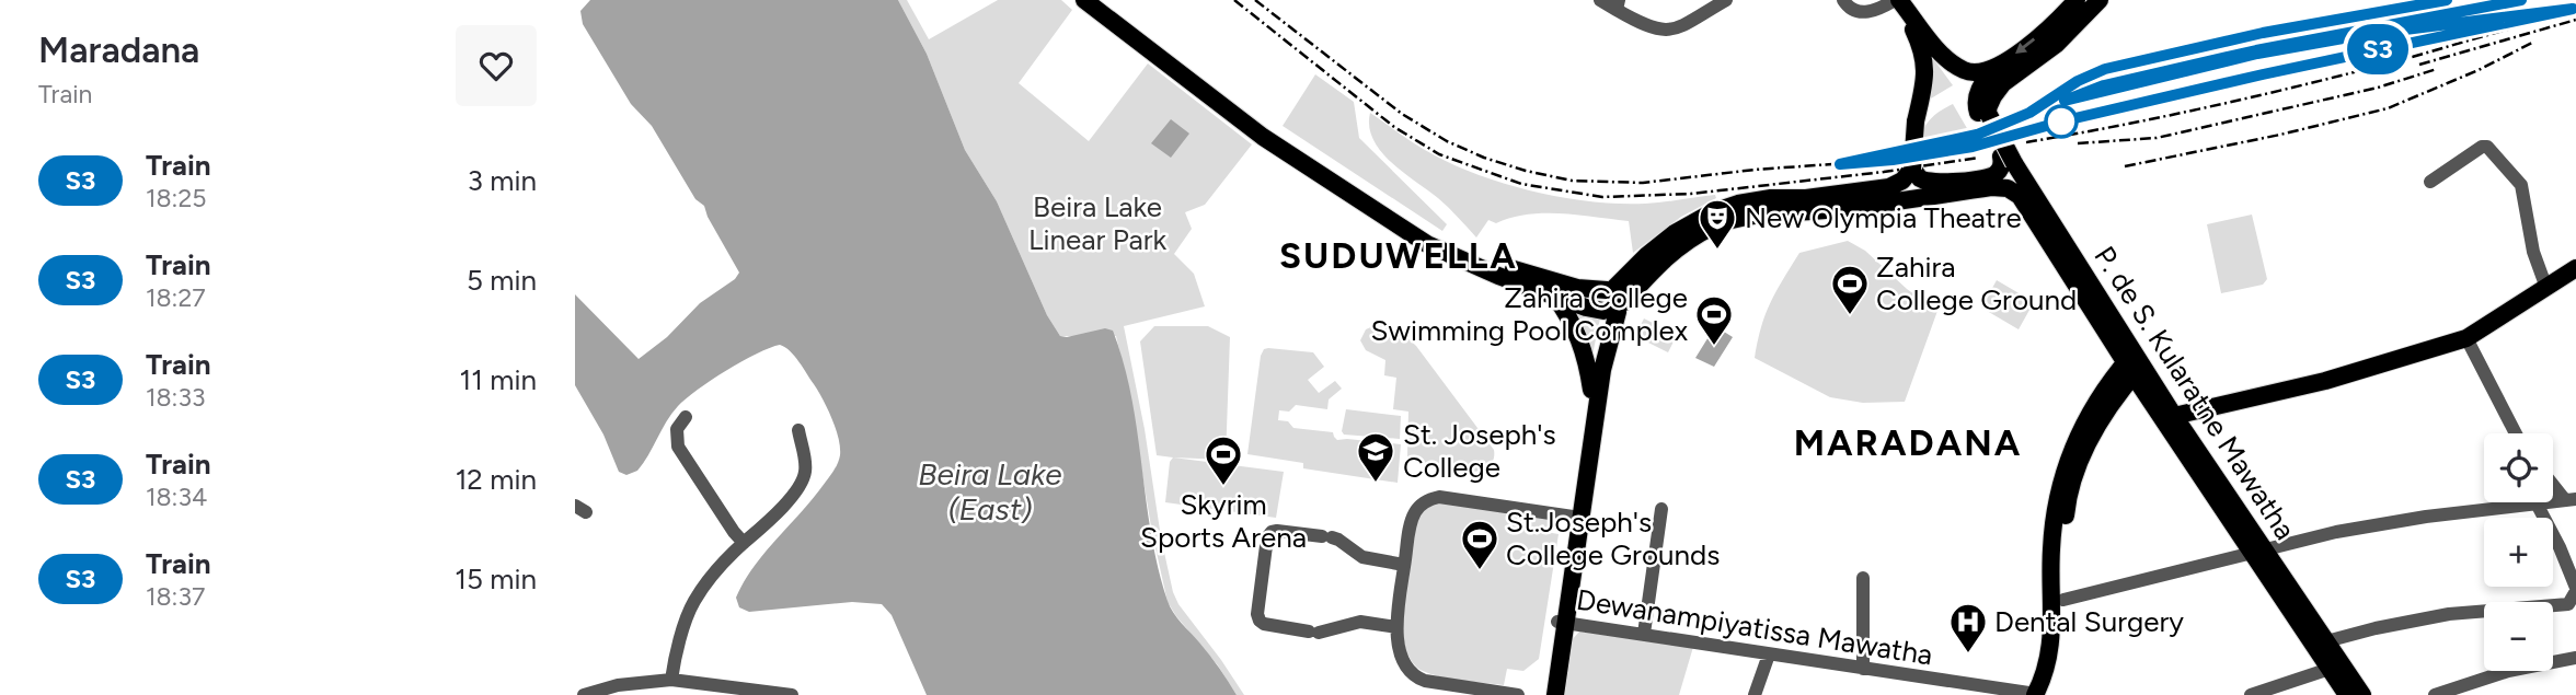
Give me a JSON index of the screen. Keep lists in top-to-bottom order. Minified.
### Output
{"streets":{"main road":["P. de S. Kularatne Mawatha"],"street":["Dewanampiyatissa Mawatha"]},"districts":["SUDUWELLA","MARADANA"],"water":["Beira Lake (East)"],"parks":["Beira Lake Linear Park"],"places":{"theatre":["New Olympia Theatre"],"sports":["Zahira College Ground","Zahira College Swimming Pool Complex","Skyrim Sports Arena","St.Joseph's College Grounds"],"school or university":["St. Joseph's College"],"hospital":["Dental Surgery"]},"page":{"heading":["Maradana","Train"],"on_map":"S3","list":[{"mark":"S3","name":"Train","note":"18:25","value":"3 min"},{"mark":"S3","name":"Train","note":"18:27","value":"5 min"},{"mark":"S3","name":"Train","note":"18:33","value":"11 min"},{"mark":"S3","name":"Train","note":"18:34","value":"12 min"},{"mark":"S3","name":"Train","note":"18:37","value":"15 min"}],"map_buttons":["+","−"]}}
